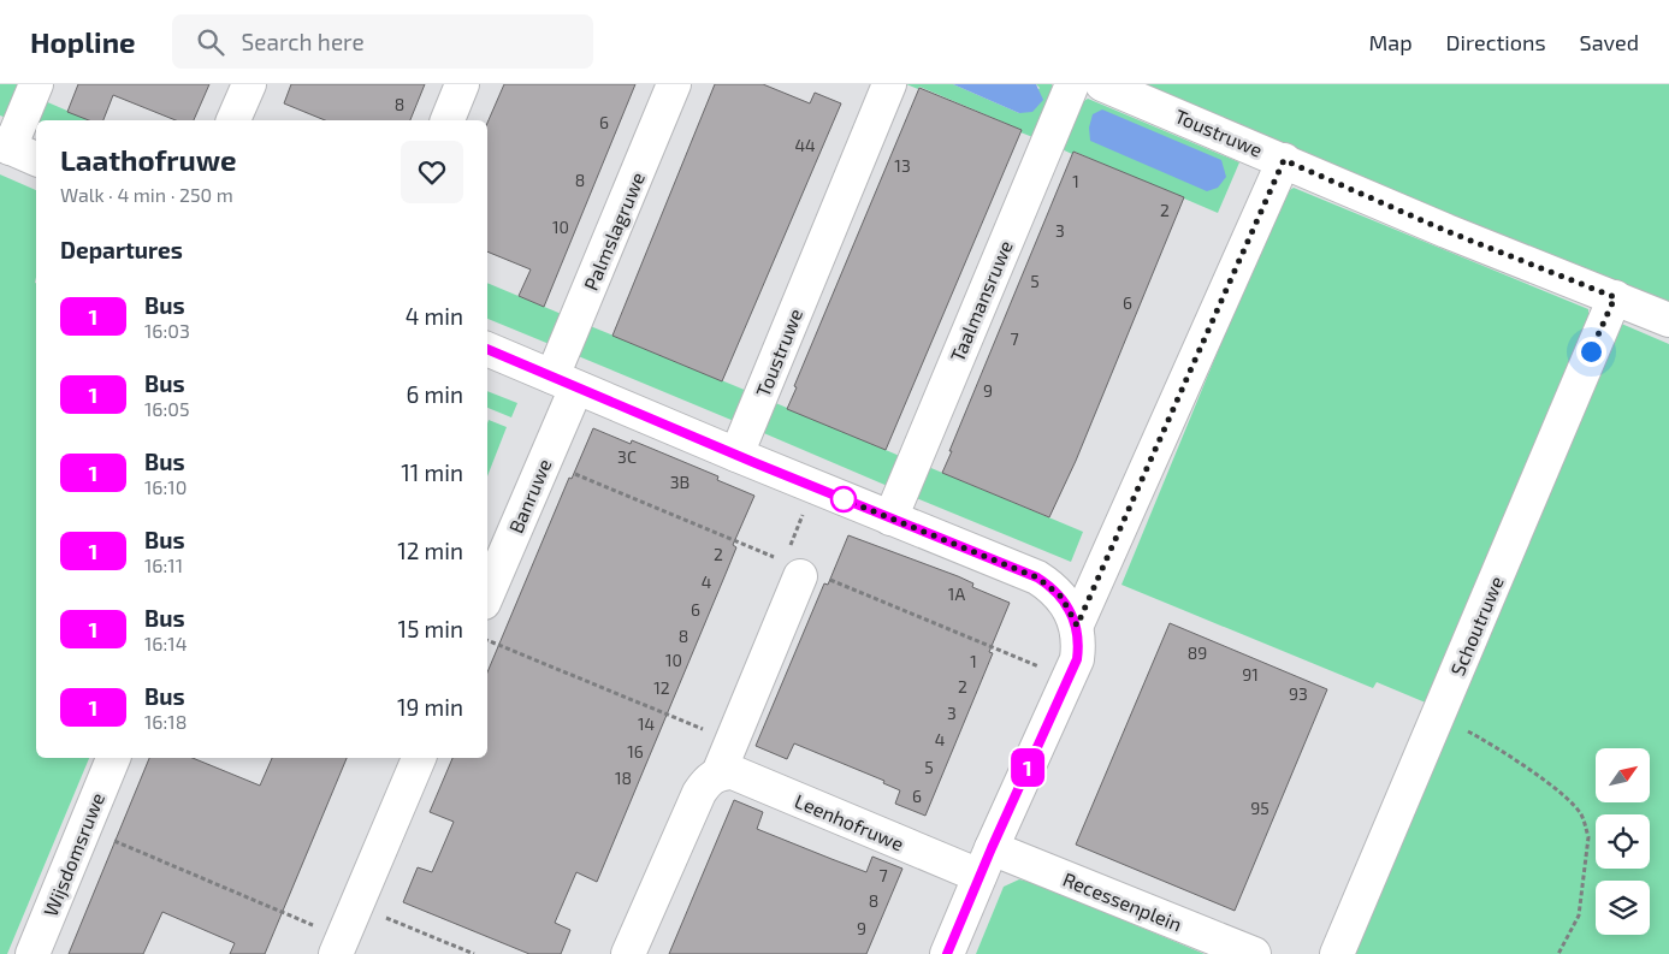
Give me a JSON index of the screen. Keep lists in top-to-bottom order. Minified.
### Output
{"streets":{"street":["Toustruwe","Palmslagruwe","Taalmansruwe","Banruwe","Schoutruwe","Leenhofruwe","Wijsdomsruwe","Recessenplein"]},"crossings":[["Toustruwe","Schoutruwe"],["Palmslagruwe","Banruwe"],["Leenhofruwe","Recessenplein"]],"lines":["bus line 1"],"house_numbers":["8","6","44","13","8","1","2","10","3","5","6","7","9","3C","3B","2","4","1A","6","8","89","10","1","91","2","12","93","3","14","4","16","5","18","6","95","7","8","9"],"north":"top right","page":{"header":"Hopline","search":"Search here","nav":["Map","Directions","Saved"],"on_map":"1","heading":[["Laathofruwe","Walk · 4 min · 250 m"],"Departures"],"list":[{"mark":"1","name":"Bus","note":"16:03","value":"4 min"},{"mark":"1","name":"Bus","note":"16:05","value":"6 min"},{"mark":"1","name":"Bus","note":"16:10","value":"11 min"},{"mark":"1","name":"Bus","note":"16:11","value":"12 min"},{"mark":"1","name":"Bus","note":"16:14","value":"15 min"},{"mark":"1","name":"Bus","note":"16:18","value":"19 min"}]}}
